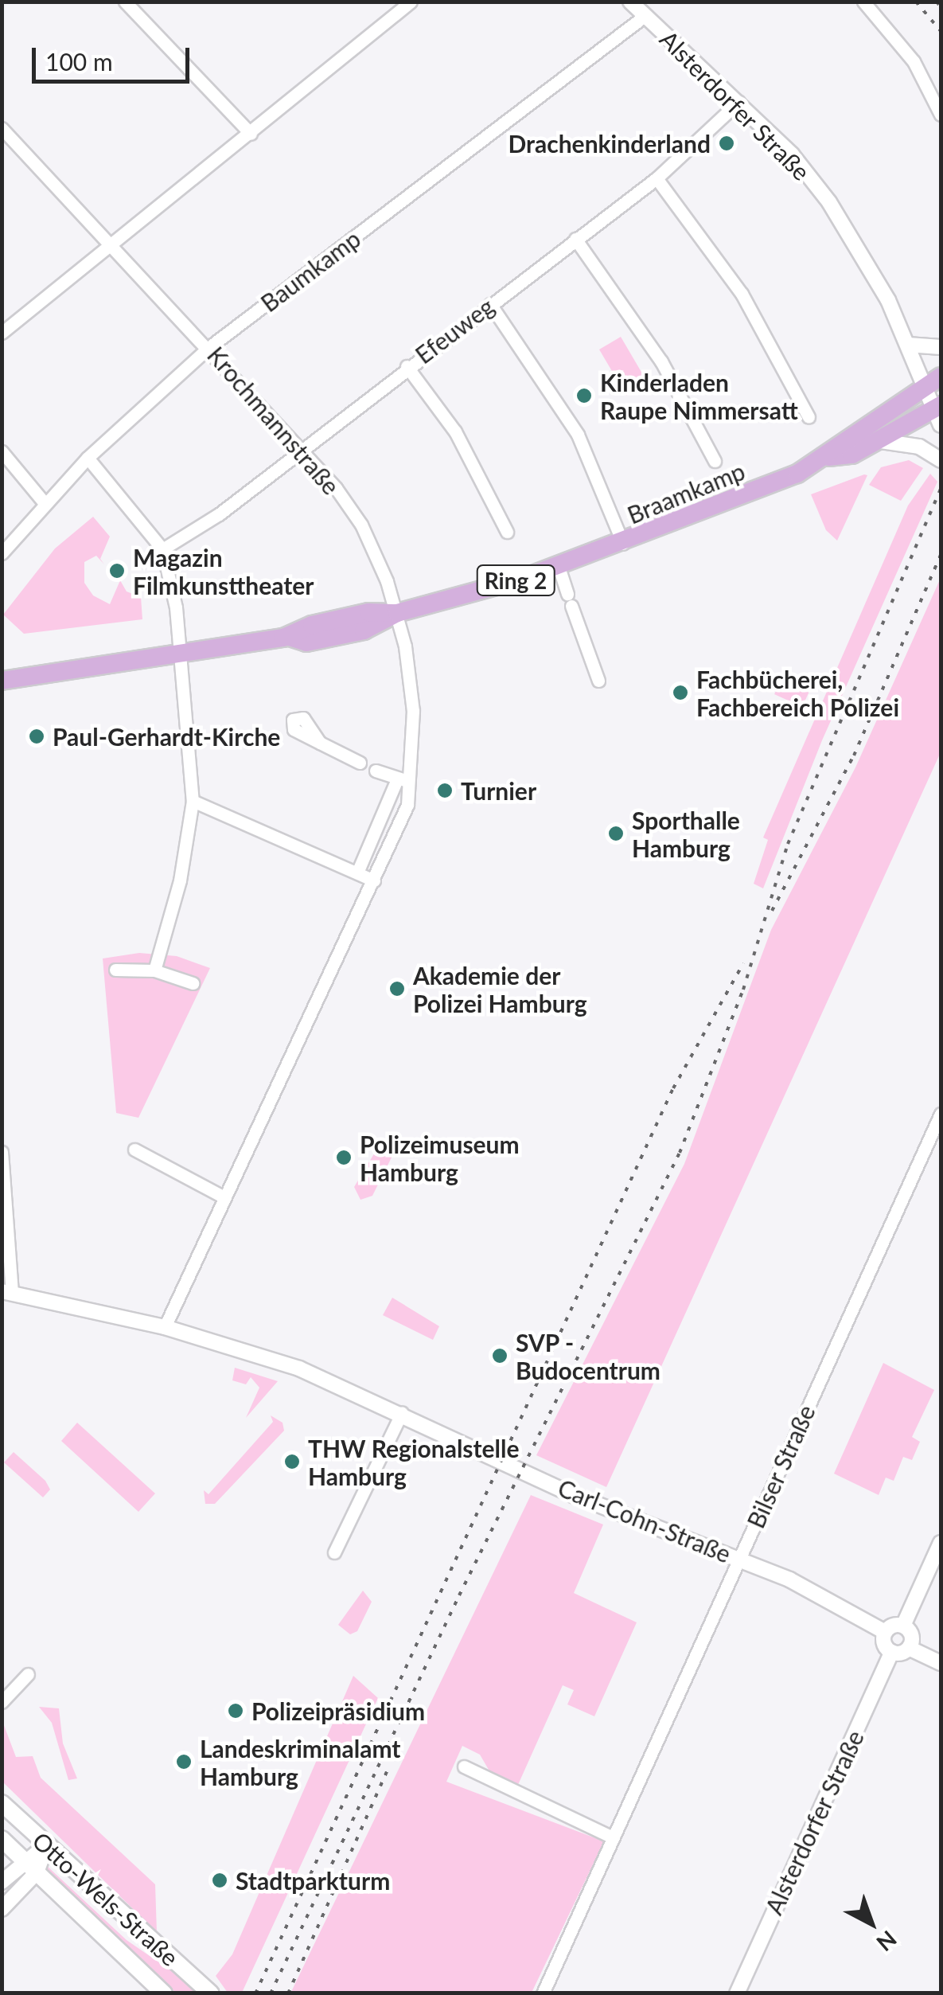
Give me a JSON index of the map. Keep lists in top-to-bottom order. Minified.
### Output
{"streets":{"main road":["Braamkamp","Ring 2","Otto-Wels-Straße"],"street":["Alsterdorfer Straße","Baumkamp","Efeuweg","Krochmannstraße","Bilser Straße","Carl-Cohn-Straße"]},"crossings":[["Alsterdorfer Straße","Baumkamp"],["Alsterdorfer Straße","Efeuweg"],["Alsterdorfer Straße","Braamkamp"],["Alsterdorfer Straße","Carl-Cohn-Straße"],["Baumkamp","Krochmannstraße"],["Efeuweg","Krochmannstraße"],["Krochmannstraße","Braamkamp"],["Krochmannstraße","Carl-Cohn-Straße"],["Bilser Straße","Carl-Cohn-Straße"]],"places":["Drachenkinderland","Kinderladen Raupe Nimmersatt","Magazin Filmkunsttheater","Fachbücherei, Fachbereich Polizei","Paul-Gerhardt-Kirche","Turnier","Sporthalle Hamburg","Akademie der Polizei Hamburg","Polizeimuseum Hamburg","SVP - Budocentrum","THW Regionalstelle Hamburg","Polizeipräsidium","Landeskriminalamt Hamburg","Stadtparkturm"],"scale_bar":"100 m","north":"bottom right"}
